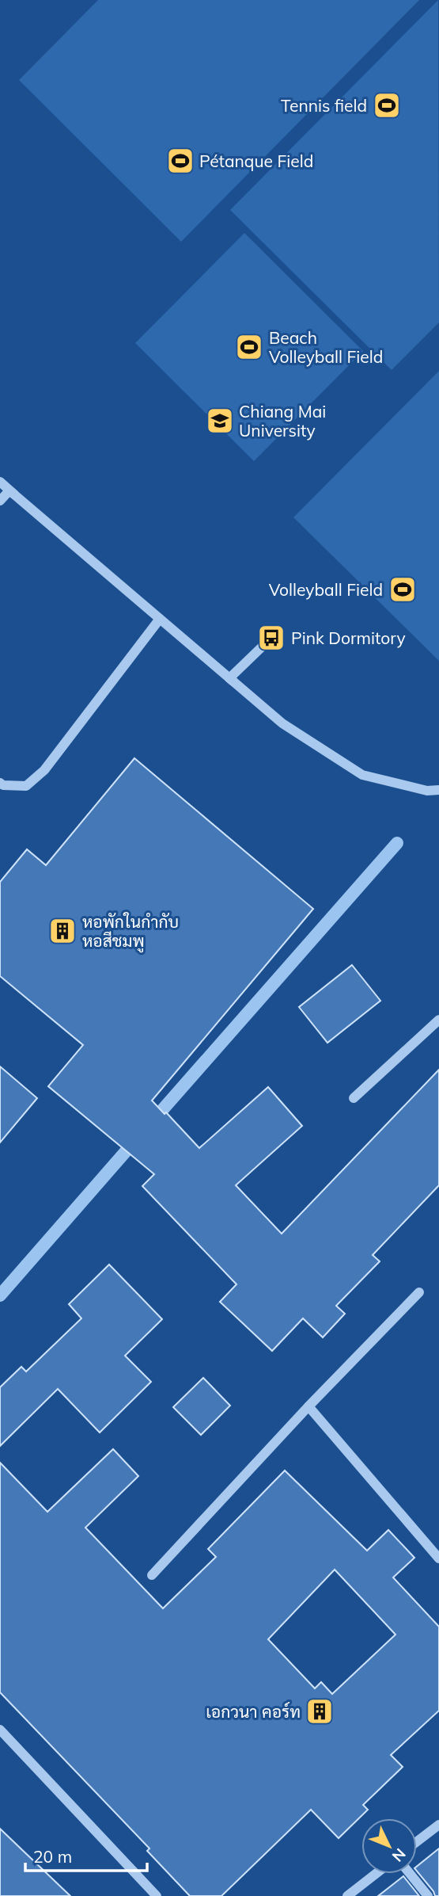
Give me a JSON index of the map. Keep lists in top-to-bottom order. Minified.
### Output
{"places":{"sports":["Tennis field","Pétanque Field","Beach Volleyball Field","Volleyball Field"],"school or university":["Chiang Mai University"],"bus stop":["Pink Dormitory"],"building":["หอพักในกำกับ หอสีชมพู","เอกวนา คอร์ท"]},"scale_bar":"20 m","north":"bottom right"}
